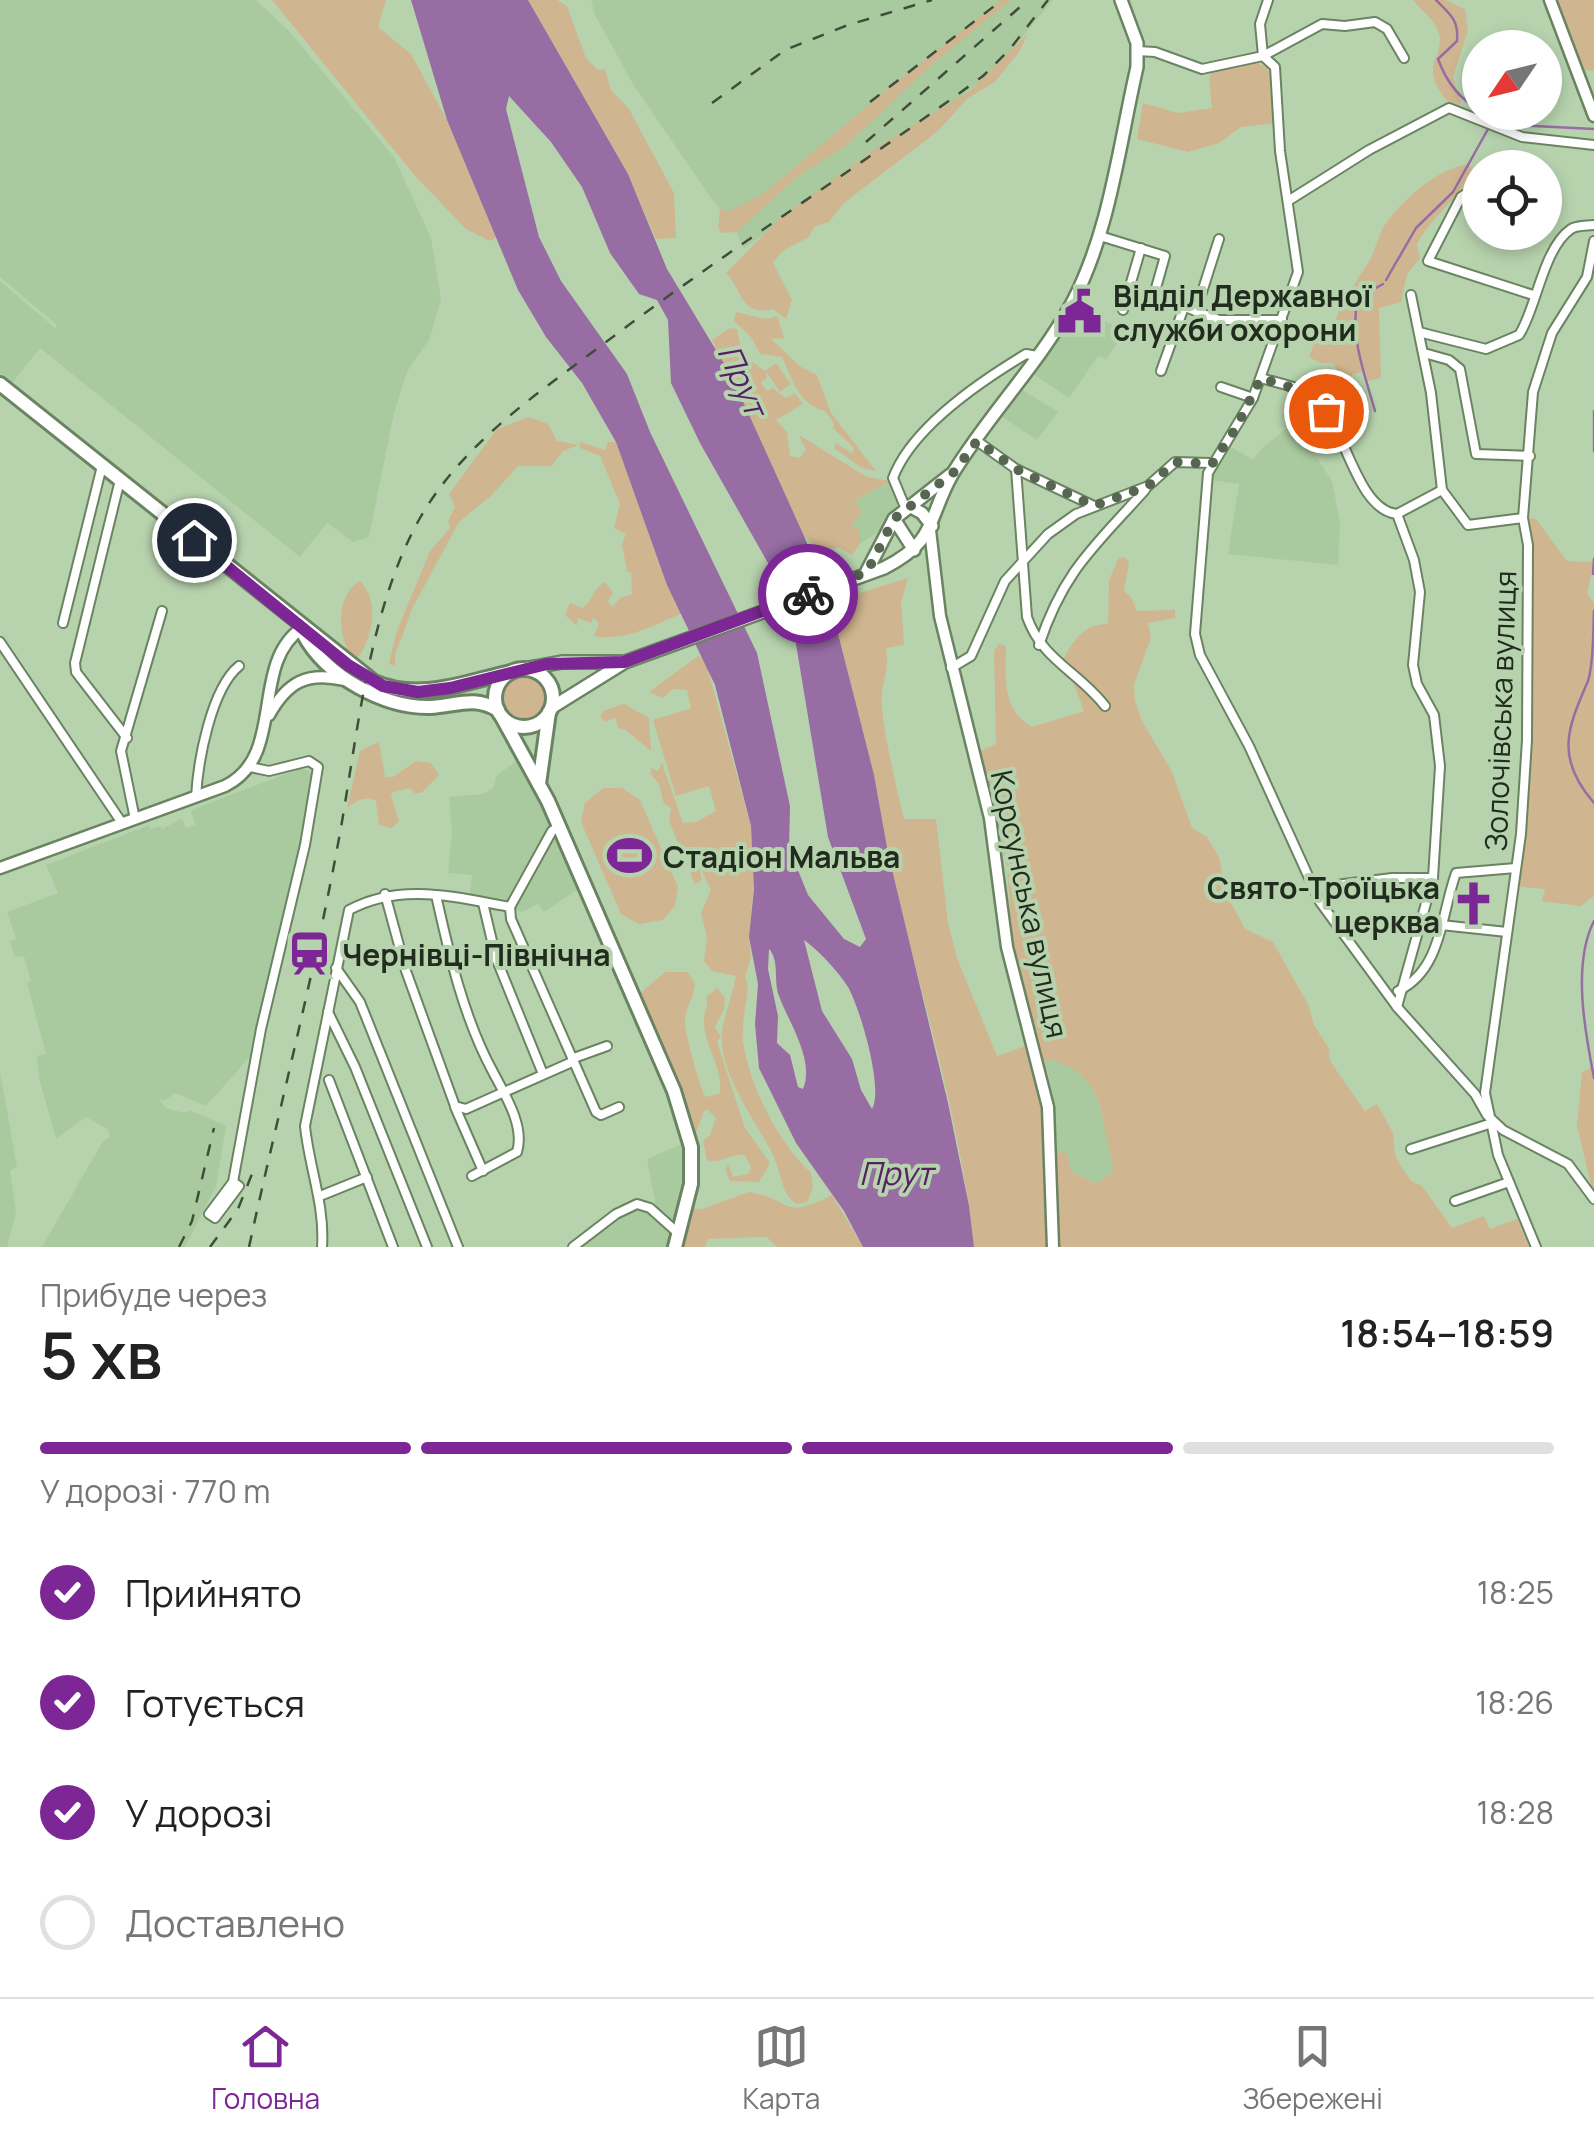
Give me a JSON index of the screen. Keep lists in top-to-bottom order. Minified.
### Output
{"streets":{"main road":["Корсунська вулиця"],"street":["Золочівська вулиця"]},"water":["Прут"],"places":{"public building":["Відділ Державної служби охорони"],"sports":["Стадіон Мальва"],"church":["Свято-Троїцька церква"],"station":["Чернівці-Північна"]},"north":"bottom left","page":{"heading":["5 хв","Прибуде через","18:54–18:59"],"bar":"У дорозі · 770 m","list":[["Прийнято","18:25"],["Готується","18:26"],["У дорозі","18:28"],"Доставлено"],"tabs":["Головна","Карта","Збережені"]}}
